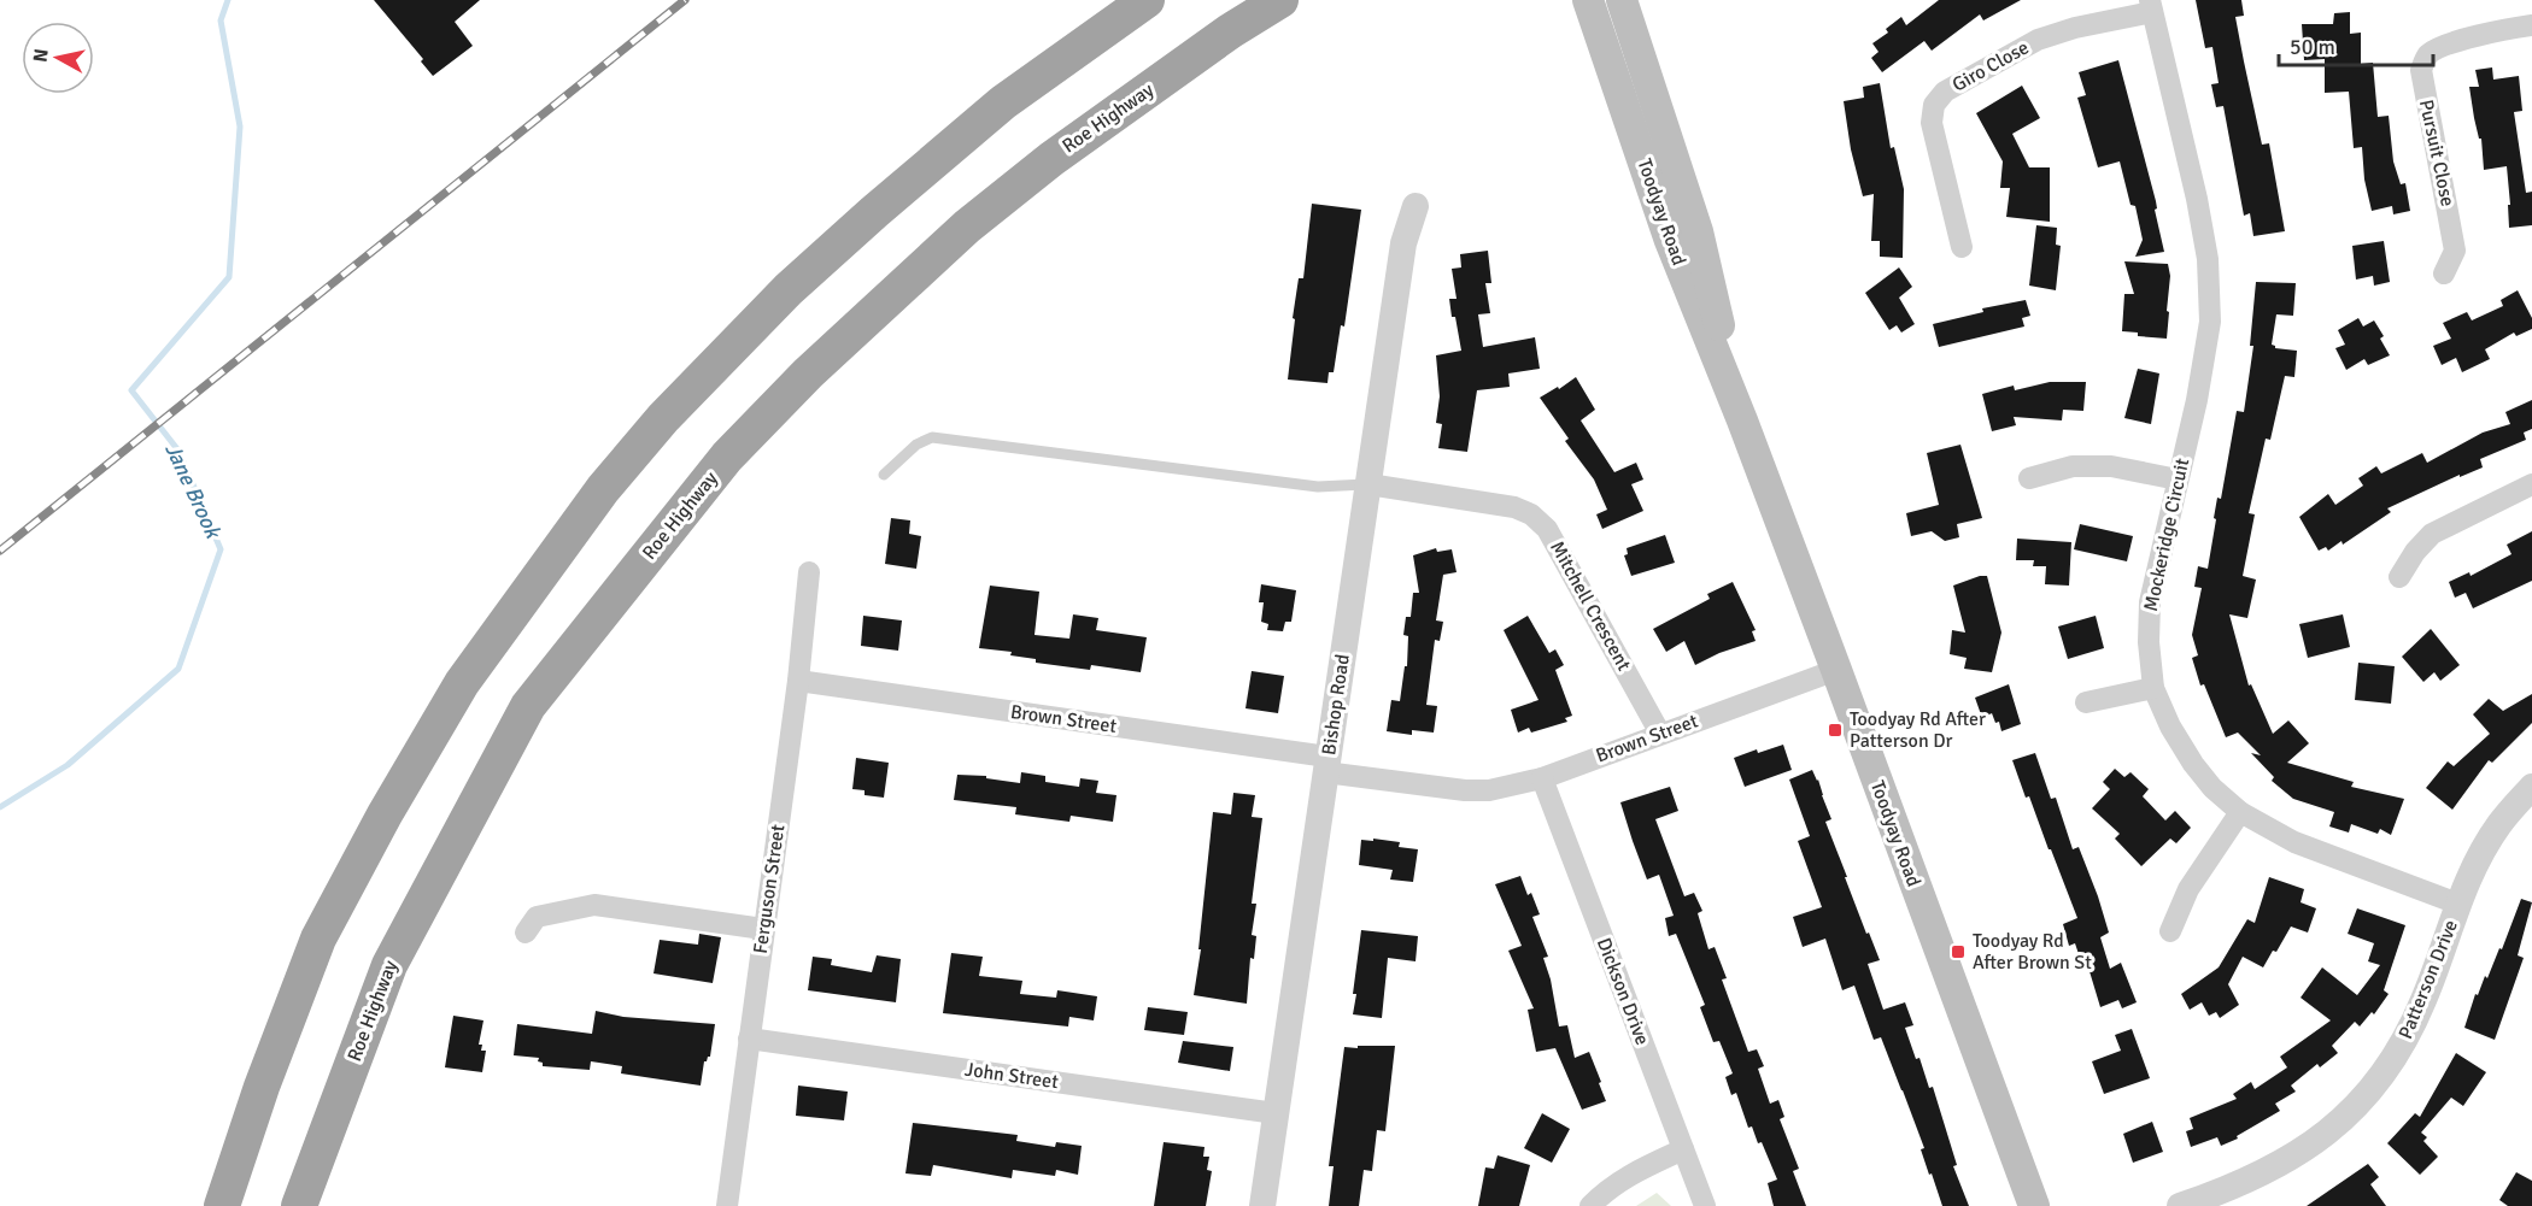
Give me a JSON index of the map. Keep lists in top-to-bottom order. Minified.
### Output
{"streets":{"highway":["Roe Highway"],"main road":["Toodyay Road"],"street":["Giro Close","Pursuit Close","Mockeridge Circuit","Mitchell Crescent","Bishop Road","Brown Street","Ferguson Street","Patterson Drive","Dickson Drive","John Street"]},"crossings":[["Giro Close","Mockeridge Circuit"],["Toodyay Road","Brown Street"],["Mockeridge Circuit","Patterson Drive"],["Mitchell Crescent","Bishop Road"],["Mitchell Crescent","Brown Street"],["Bishop Road","Brown Street"],["Bishop Road","John Street"],["Brown Street","Ferguson Street"],["Brown Street","Dickson Drive"],["Ferguson Street","John Street"]],"water":["Jane Brook"],"places":{"transit":["Toodyay Rd After Patterson Dr","Toodyay Rd After Brown St"]},"scale_bar":"50 m","north":"left"}
